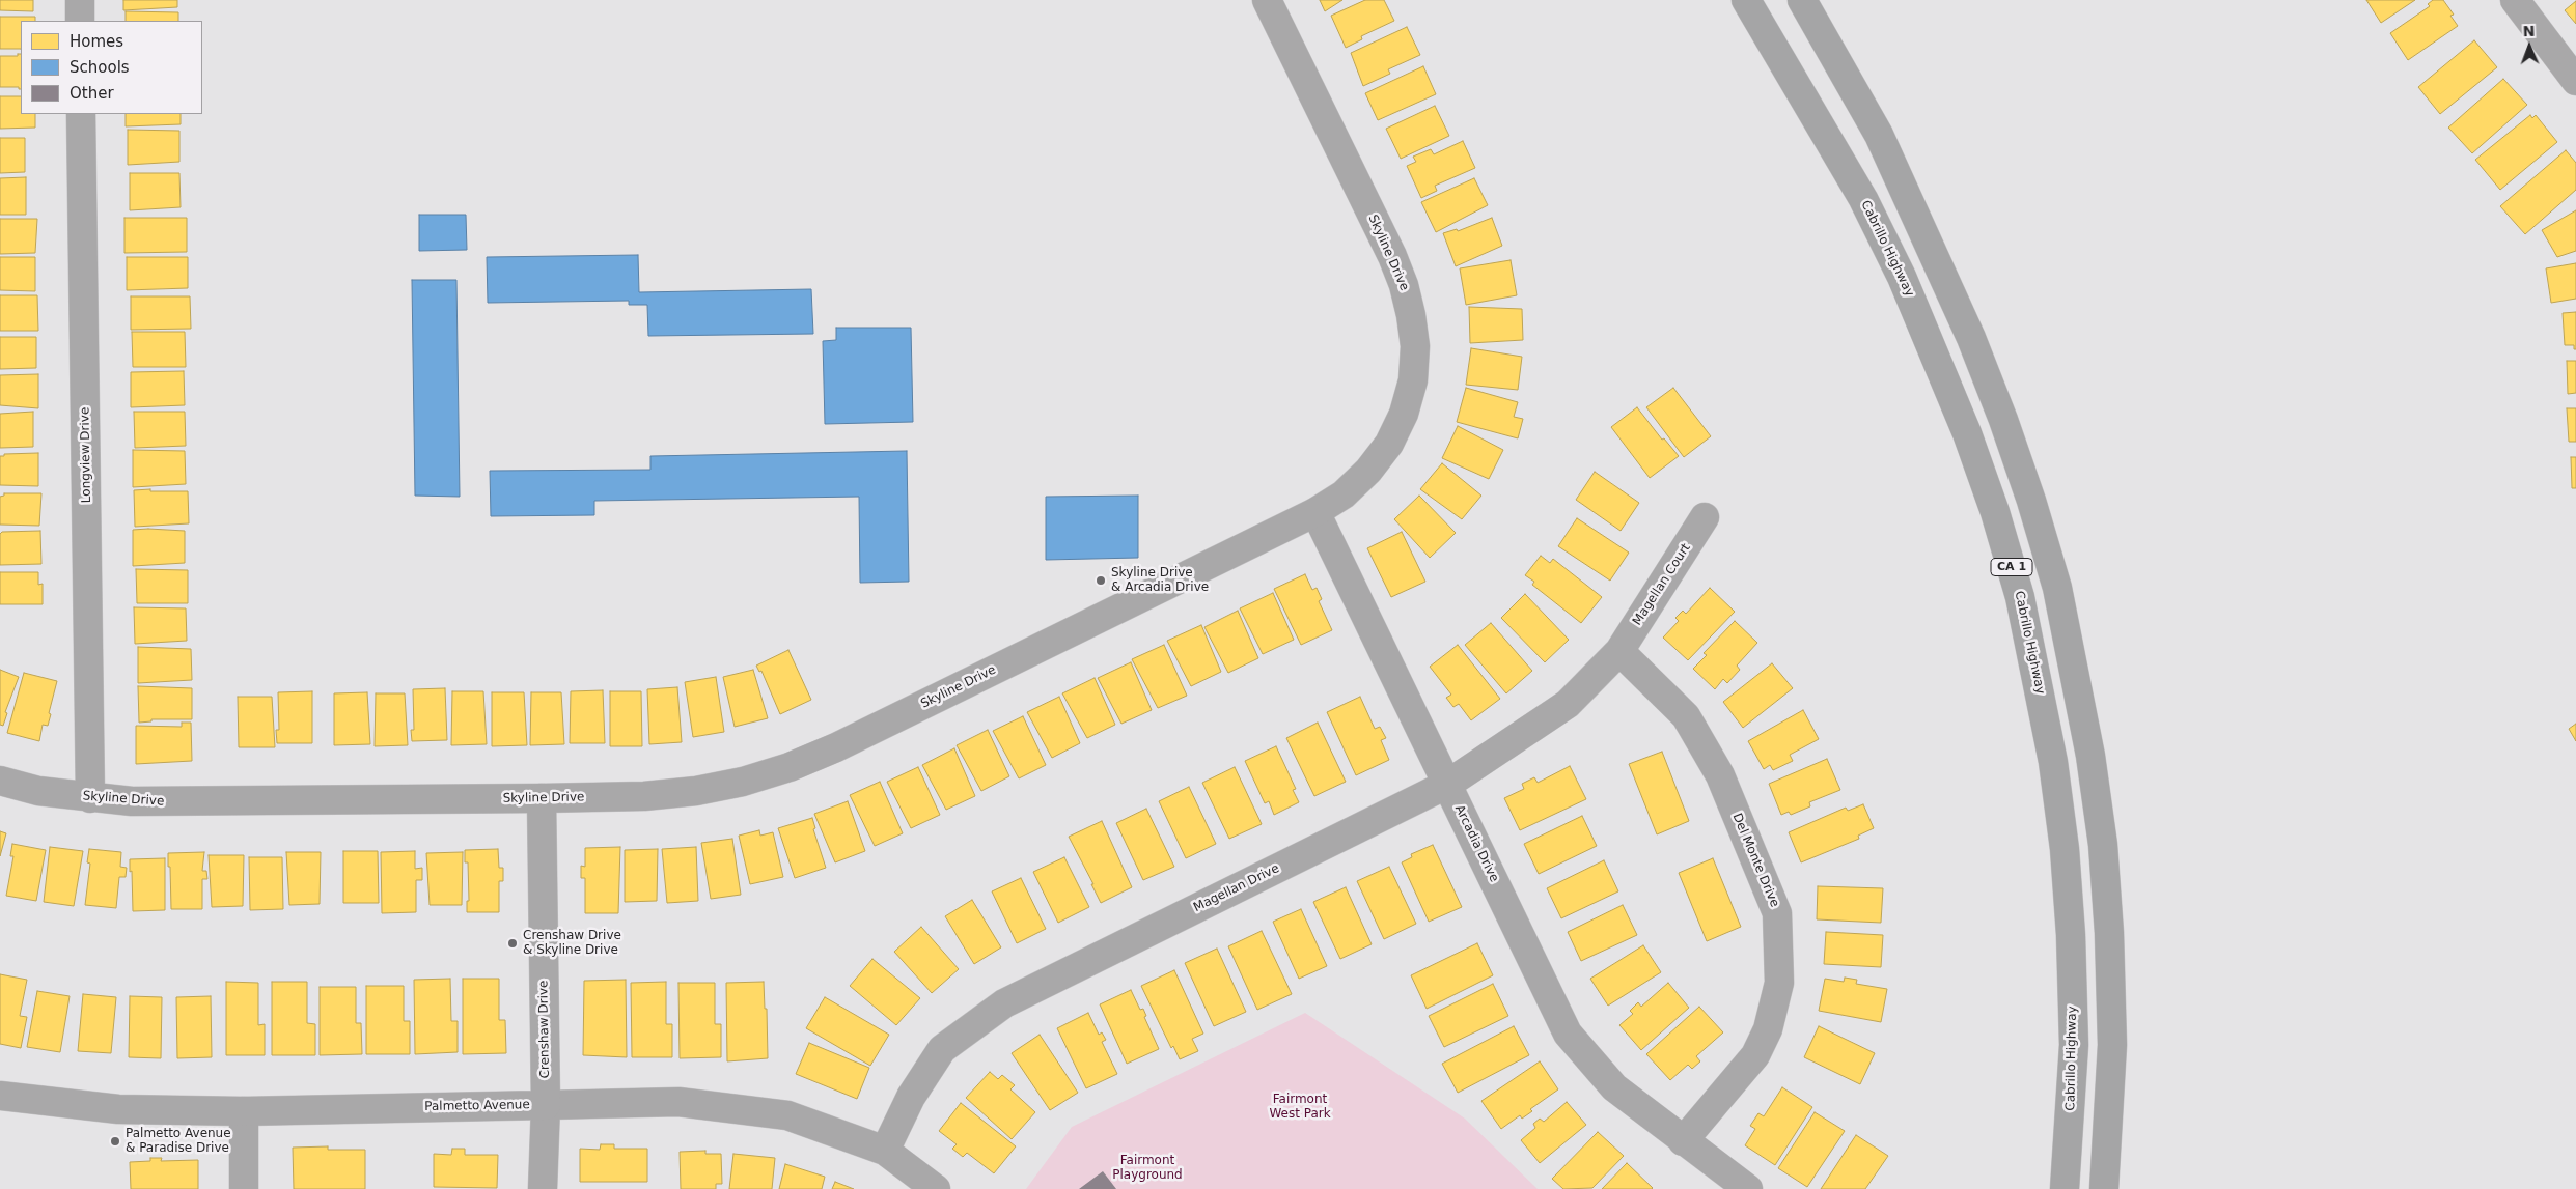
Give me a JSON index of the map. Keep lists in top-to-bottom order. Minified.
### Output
{"streets":{"highway":["Cabrillo Highway","CA 1"],"street":["Skyline Drive","Longview Drive","Magellan Court","Arcadia Drive","Del Monte Drive","Magellan Drive","Crenshaw Drive","Palmetto Avenue"]},"crossings":[["Skyline Drive","Longview Drive"],["Skyline Drive","Arcadia Drive"],["Skyline Drive","Crenshaw Drive"],["Magellan Court","Del Monte Drive"],["Magellan Court","Magellan Drive"],["Arcadia Drive","Del Monte Drive"],["Arcadia Drive","Magellan Drive"],["Del Monte Drive","Magellan Drive"],["Magellan Drive","Palmetto Avenue"],["Crenshaw Drive","Palmetto Avenue"]],"parks":["Fairmont West Park","Fairmont Playground"],"places":["Skyline Drive & Arcadia Drive","Crenshaw Drive & Skyline Drive","Palmetto Avenue & Paradise Drive"],"legend":["Homes","Schools","Other"],"north":"top"}
